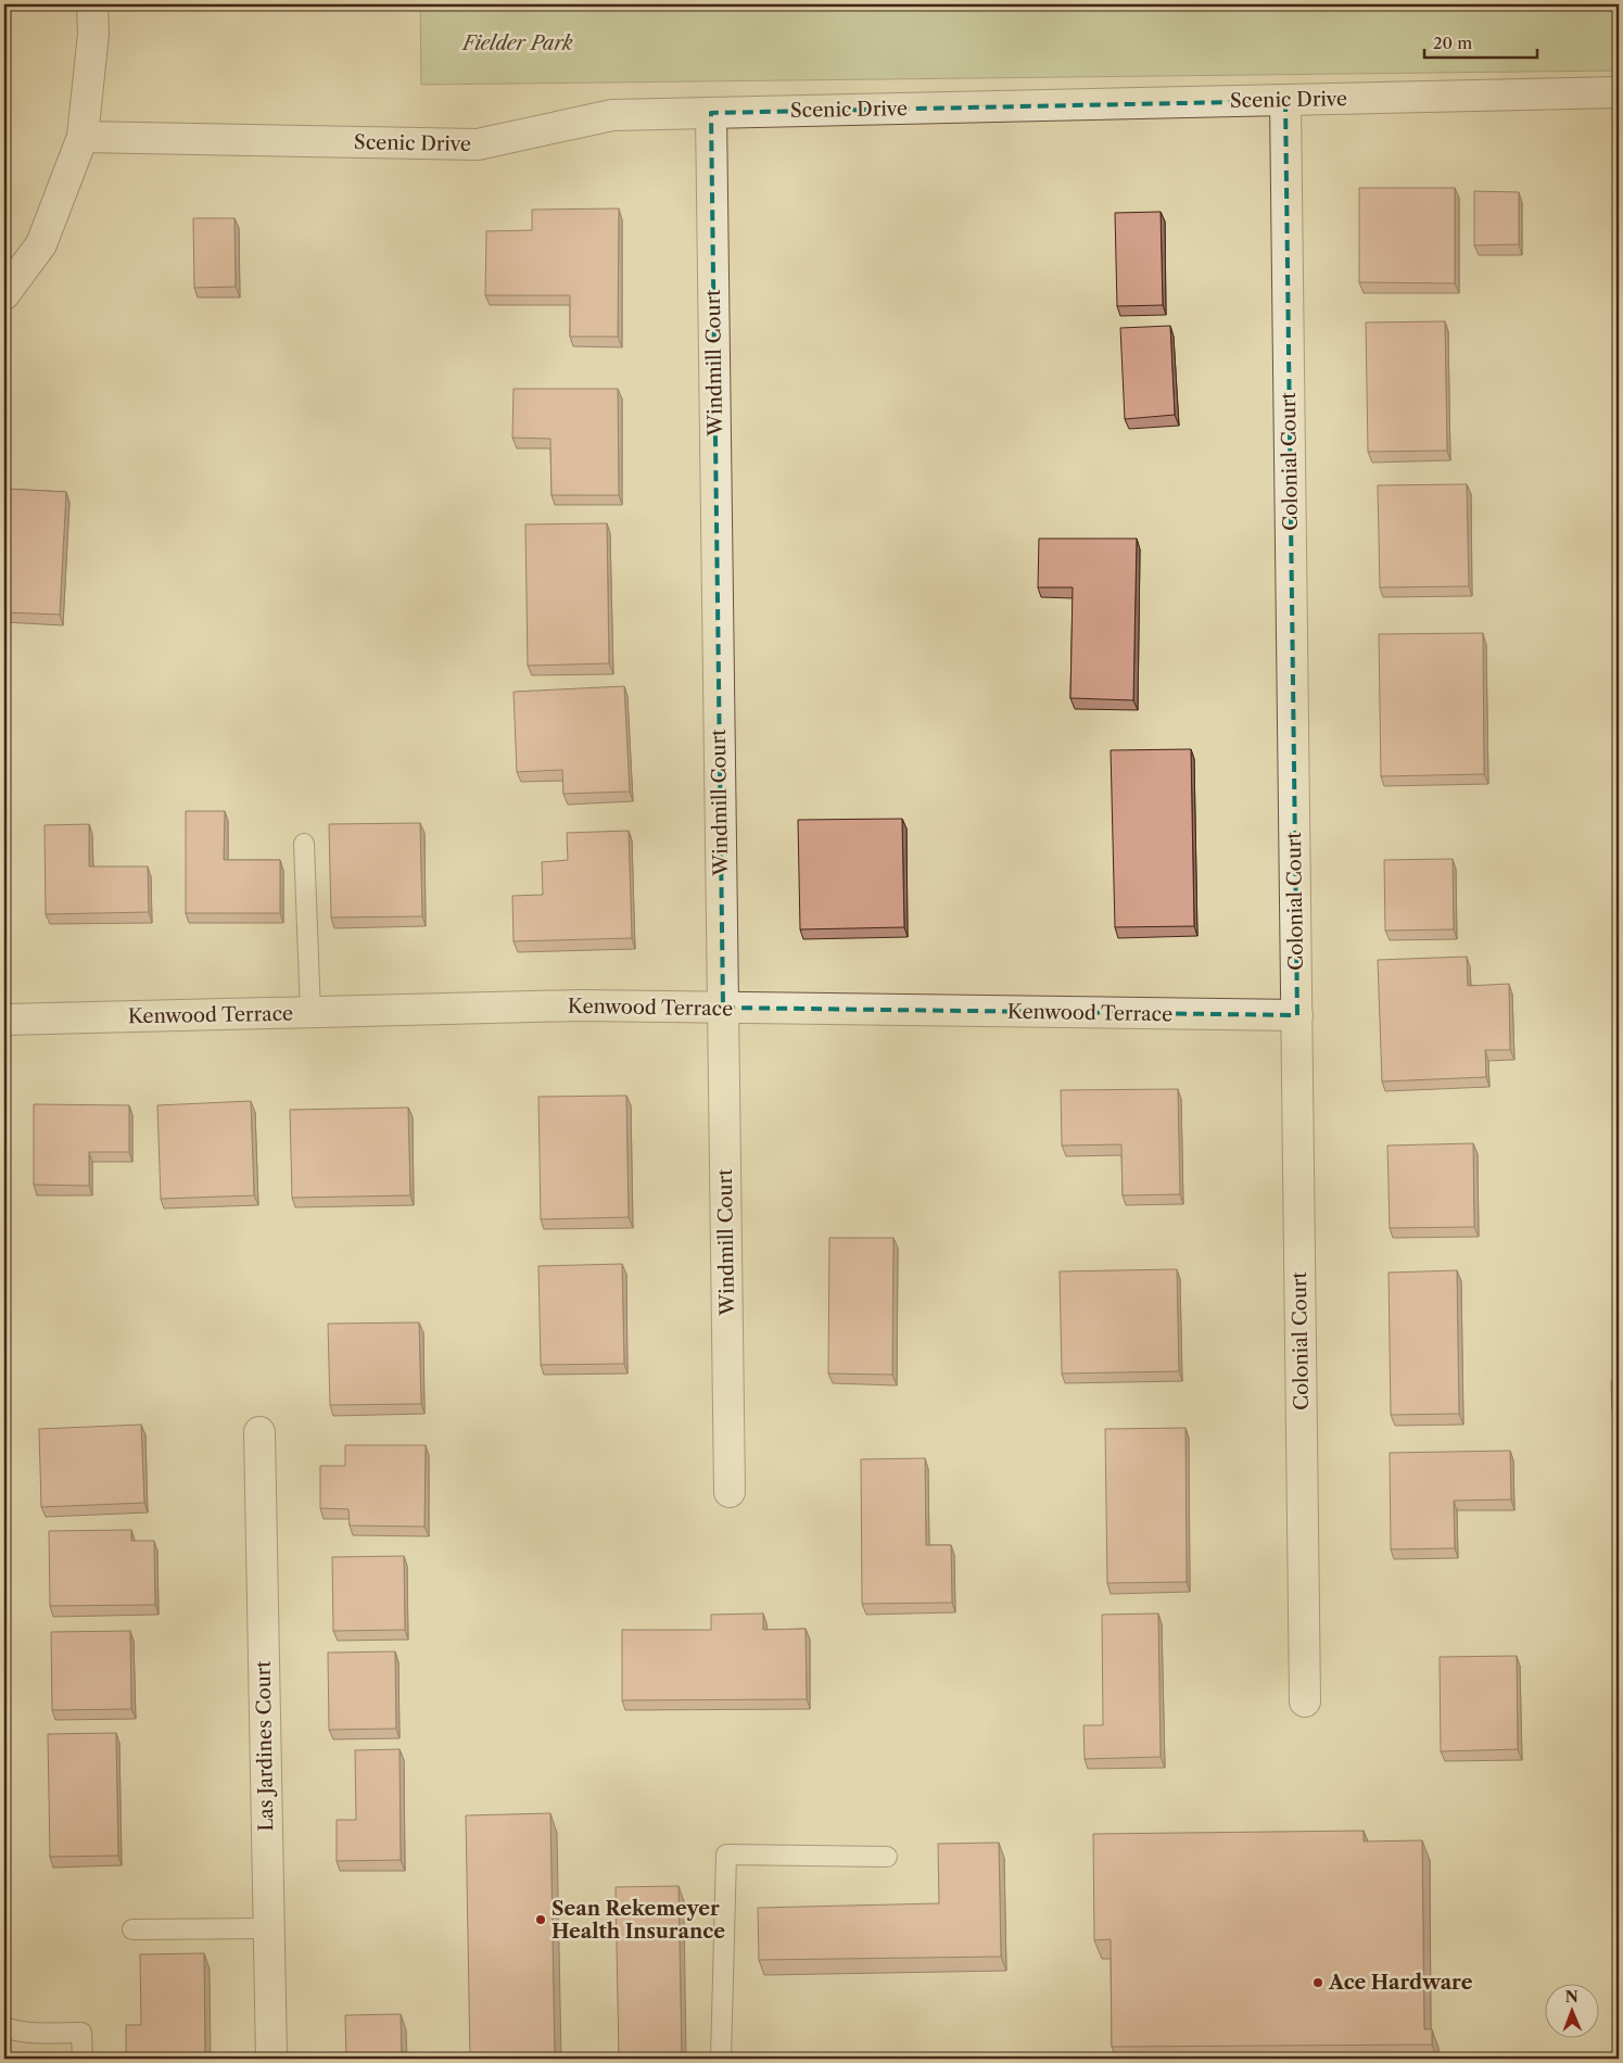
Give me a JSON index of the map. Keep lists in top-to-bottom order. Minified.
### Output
{"streets":{"street":["Scenic Drive","Windmill Court","Colonial Court","Kenwood Terrace","Las Jardines Court"]},"crossings":[["Scenic Drive","Windmill Court"],["Scenic Drive","Colonial Court"],["Windmill Court","Kenwood Terrace"],["Colonial Court","Kenwood Terrace"]],"parks":["Fielder Park"],"places":["Sean Rekemeyer Health Insurance","Ace Hardware"],"scale_bar":"20 m","north":"top"}
